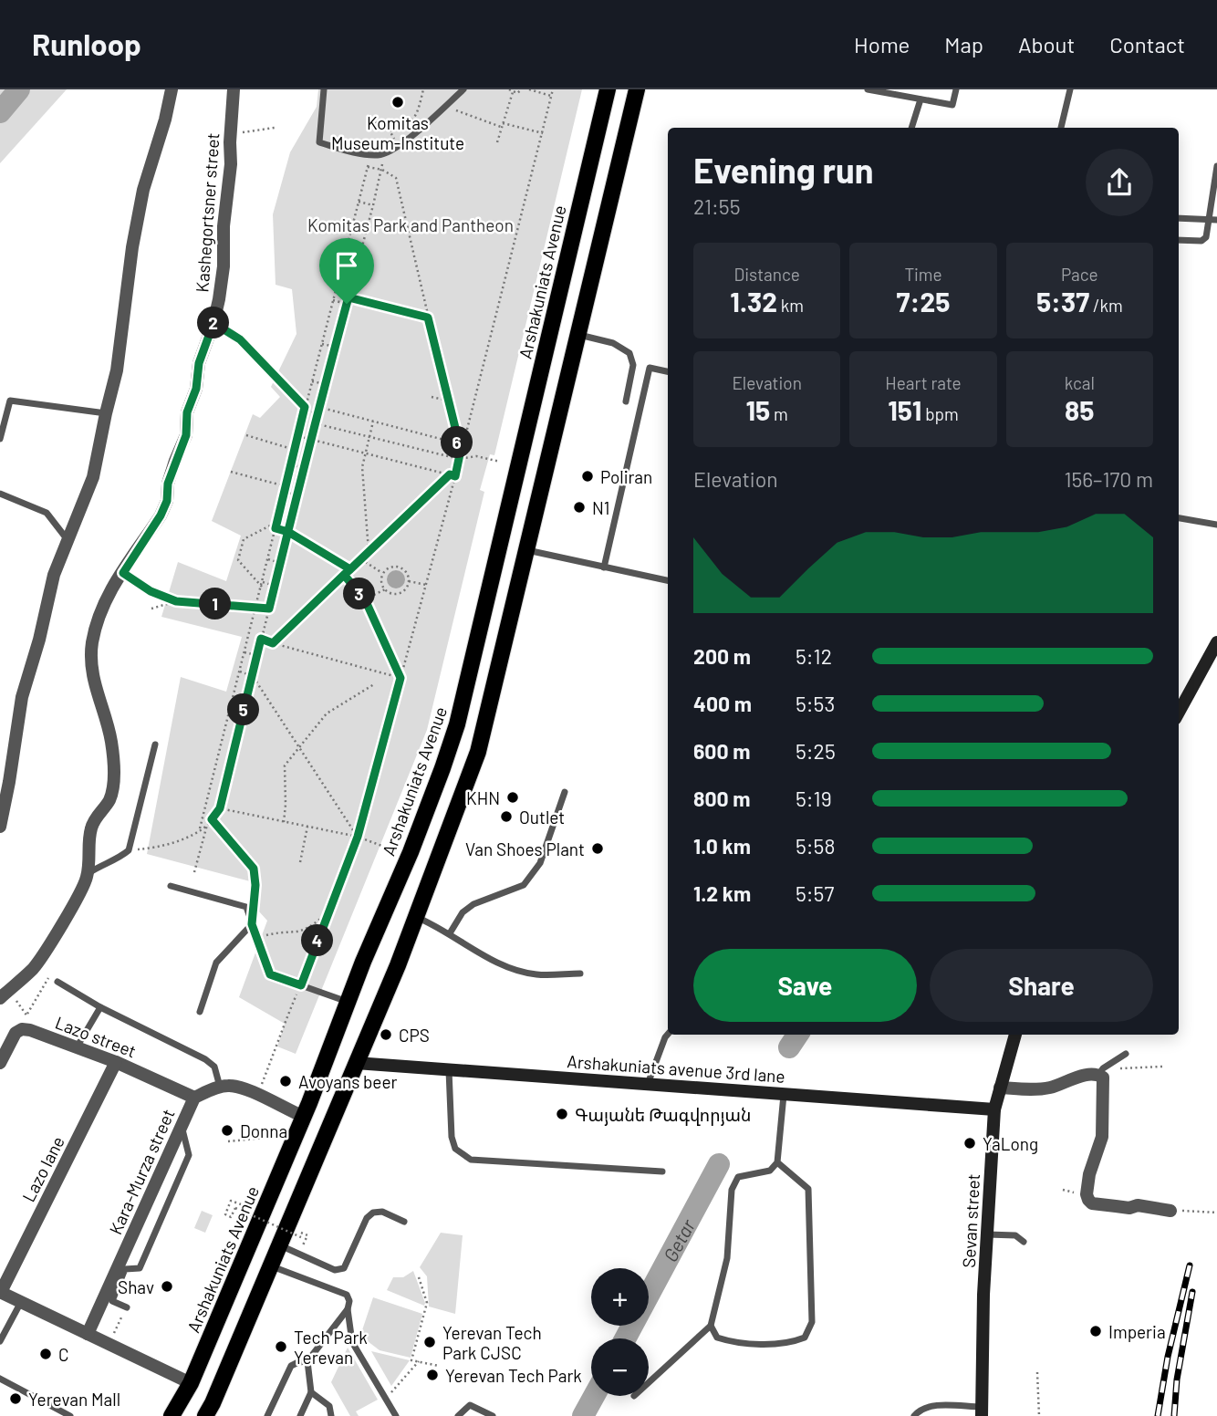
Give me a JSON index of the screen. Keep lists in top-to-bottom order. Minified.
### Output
{"streets":{"main road":["Arshakuniats Avenue"],"street":["Kashegortsner street","Lazo street","Arshakuniats avenue 3rd lane","Lazo lane","Kara-Murza street","Sevan street"]},"crossings":[["Lazo street","Lazo lane"],["Lazo street","Kara-Murza street"],["Arshakuniats avenue 3rd lane","Sevan street"]],"water":["Getar"],"parks":["Komitas Park and Pantheon"],"places":["Komitas Museum-Institute","Poliran","N1","KHN","Outlet","Van Shoes Plant","CPS","Avoyans beer","Գայանե Թագվորյան","Donna","YaLong","Shav","Imperia","Yerevan Tech Park CJSC","Tech Park Yerevan","C","Yerevan Tech Park","Yerevan Mall"],"page":{"header":"Runloop","nav":["Home","Map","About","Contact"],"heading":["Evening run","21:55"],"stats":[["Distance","1.32 km"],["Time","7:25"],["Pace","5:37 /km"],["Elevation","15 m"],["Heart rate","151 bpm"],["kcal","85"]],"pins":["2","6","3","1","5","4"],"chart":["Elevation","156–170 m"],"list":[{"name":"200 m","note":"5:12"},{"name":"400 m","note":"5:53"},{"name":"600 m","note":"5:25"},{"name":"800 m","note":"5:19"},{"name":"1.0 km","note":"5:58"},{"name":"1.2 km","note":"5:57"}],"buttons":["Save","Share"],"map_buttons":["+","−"]}}
